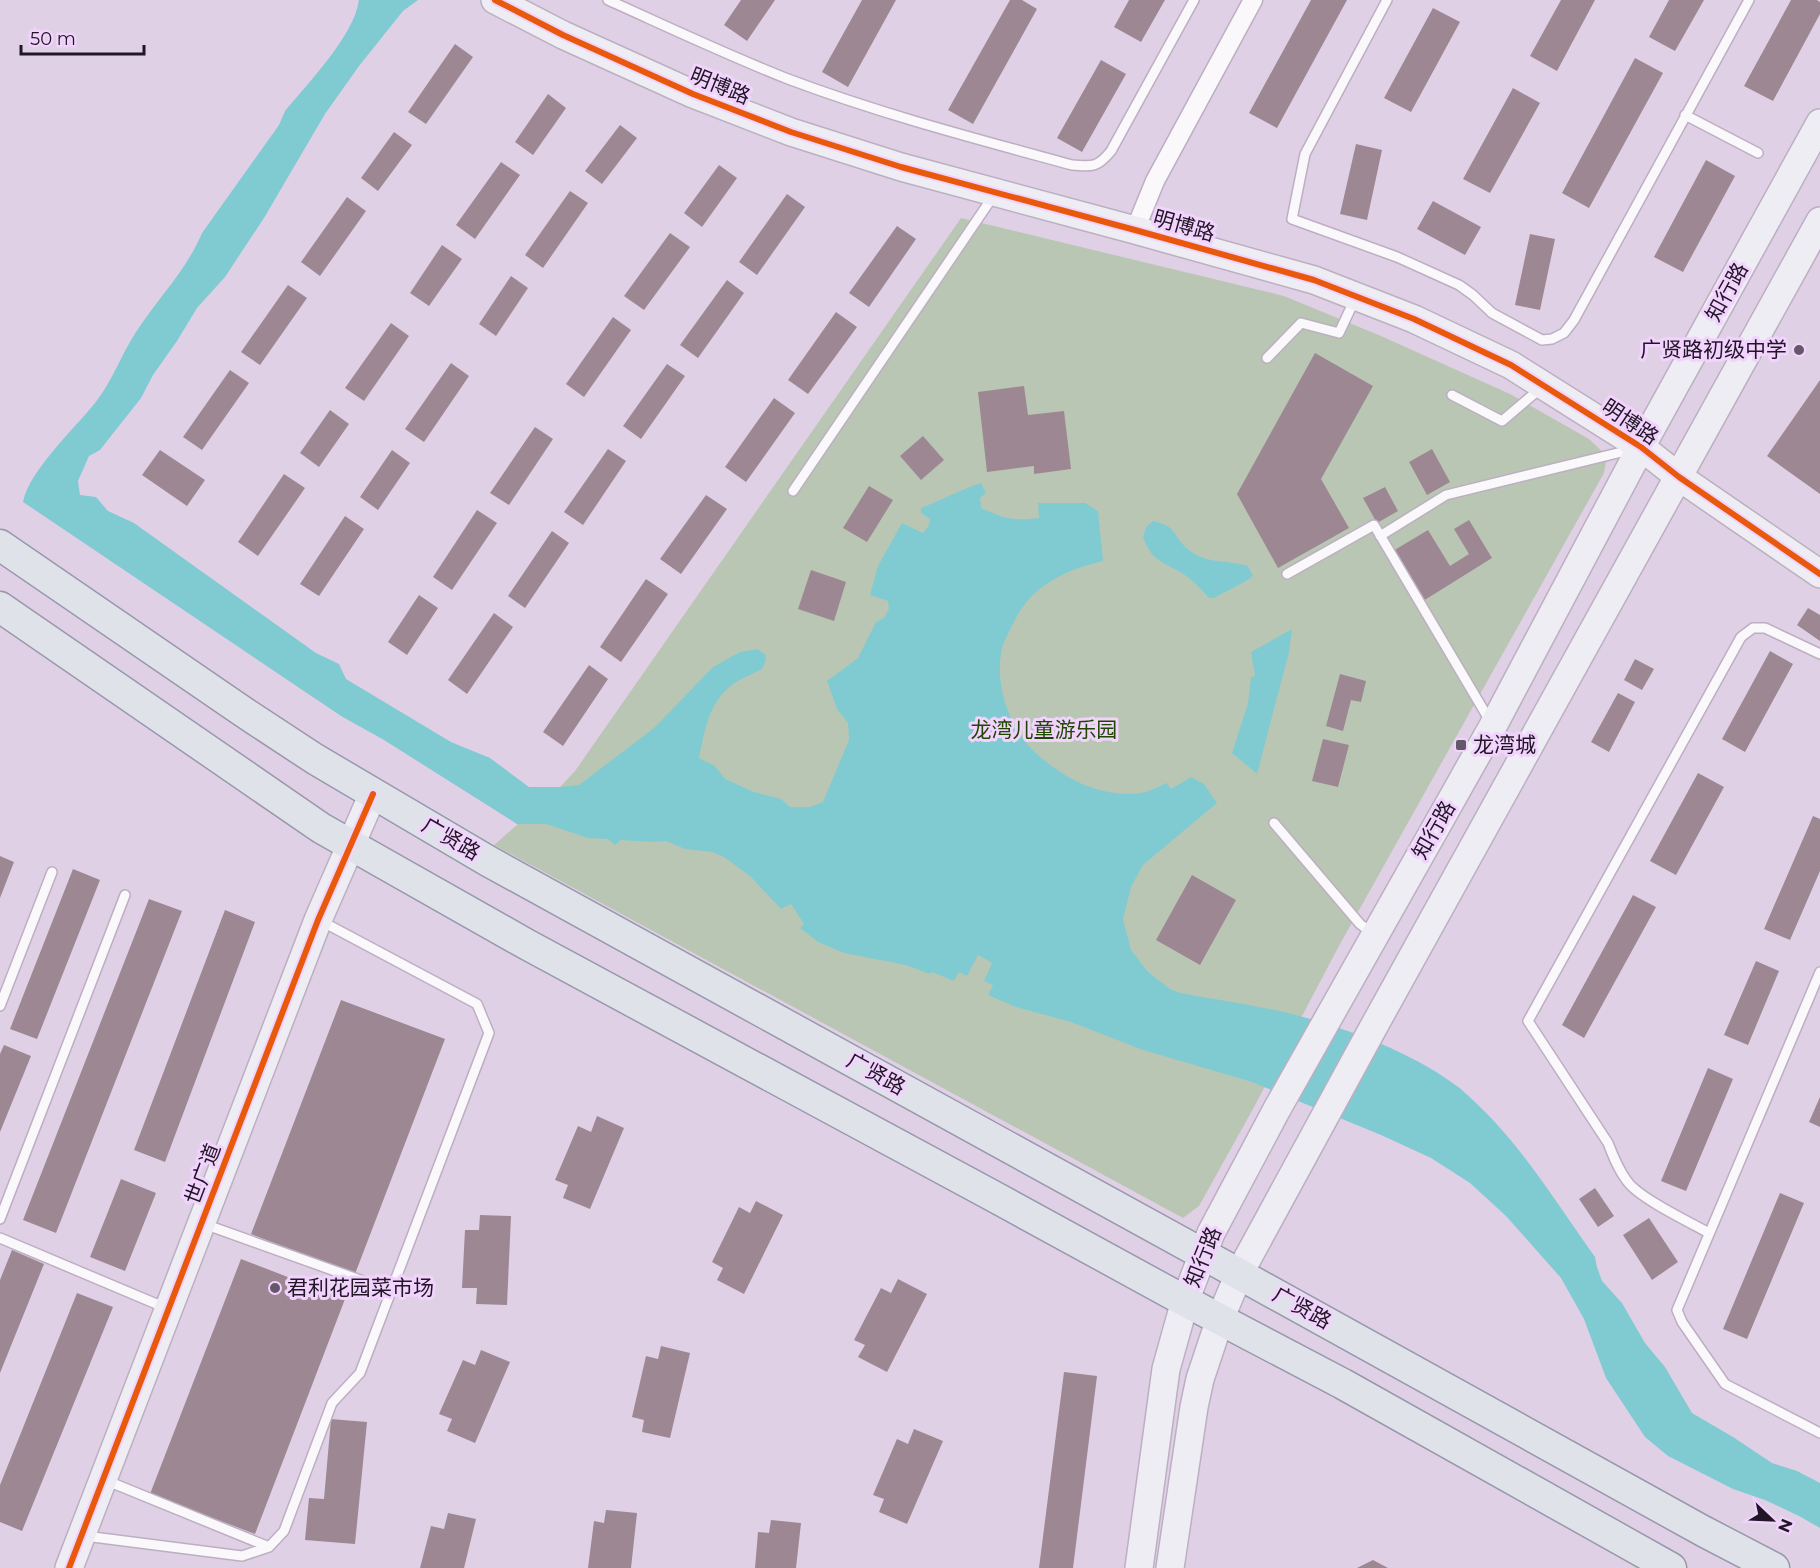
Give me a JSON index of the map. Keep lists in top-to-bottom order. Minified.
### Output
{"streets":{"main road":["明博路","知行路","广贤路","世广道"]},"crossings":[["明博路","知行路"],["知行路","广贤路"],["广贤路","世广道"]],"parks":["龙湾儿童游乐园"],"places":{"other":["广贤路初级中学","君利花园菜市场"],"transit":["龙湾城"]},"scale_bar":"50 m","north":"bottom right"}
